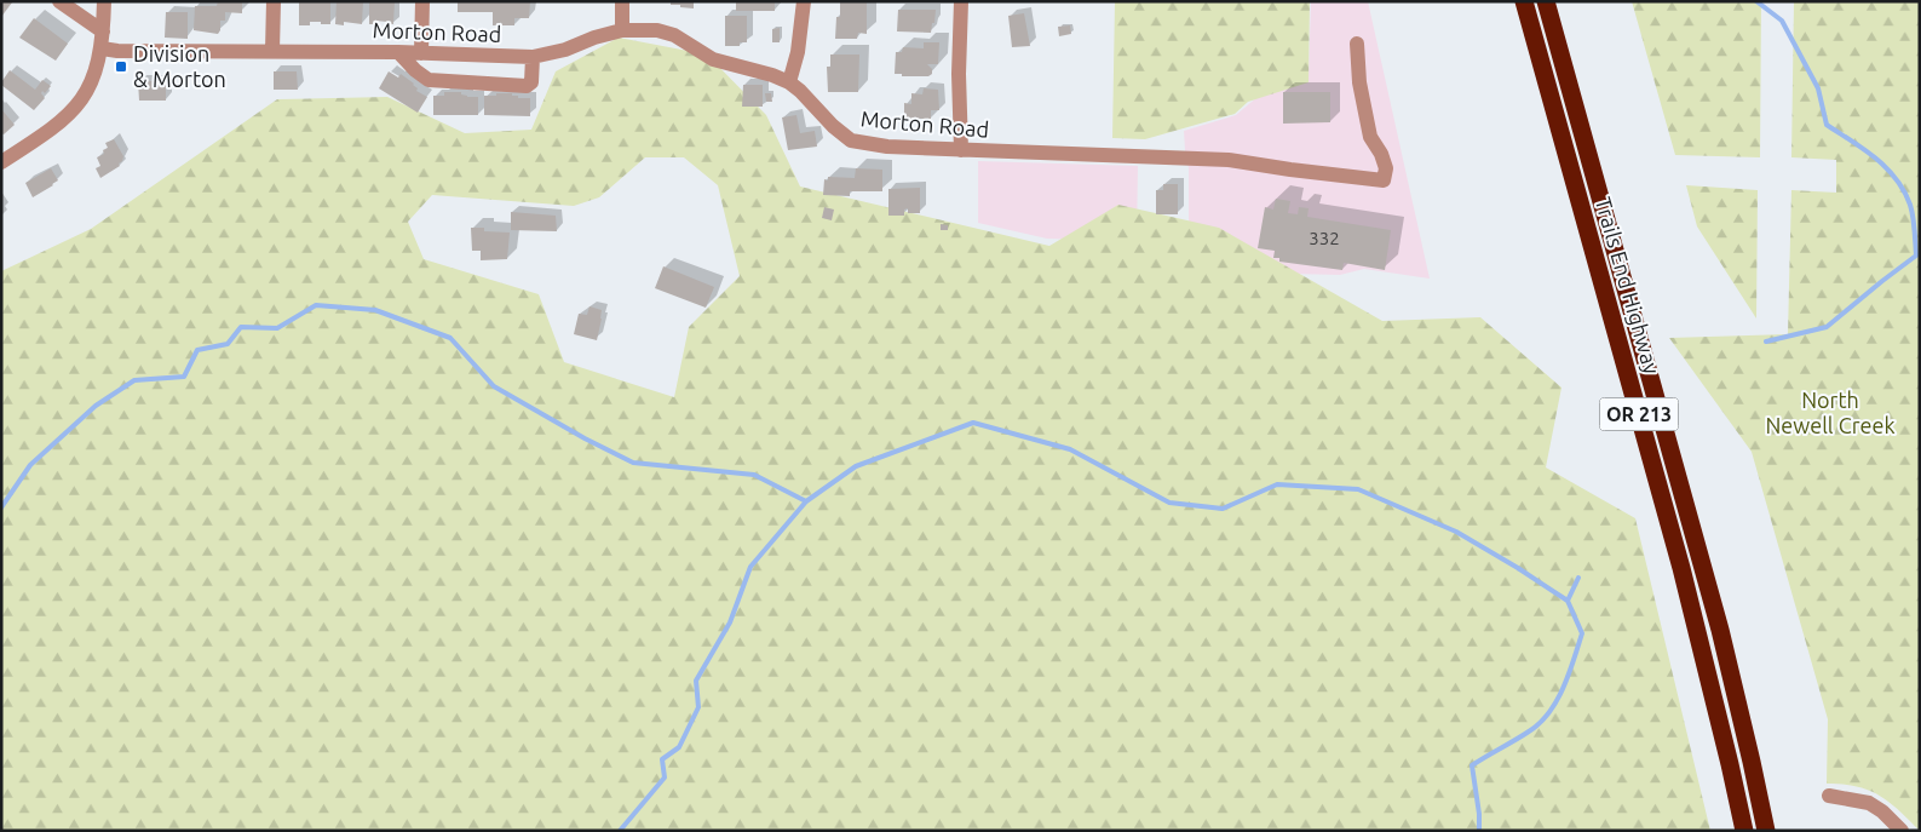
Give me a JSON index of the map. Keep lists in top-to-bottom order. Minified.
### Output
{"streets":{"highway":["Trails End Highway","OR 213"],"street":["Morton Road"]},"parks":["North Newell Creek"],"places":{"transit":["Division & Morton"]},"house_numbers":["332"]}
